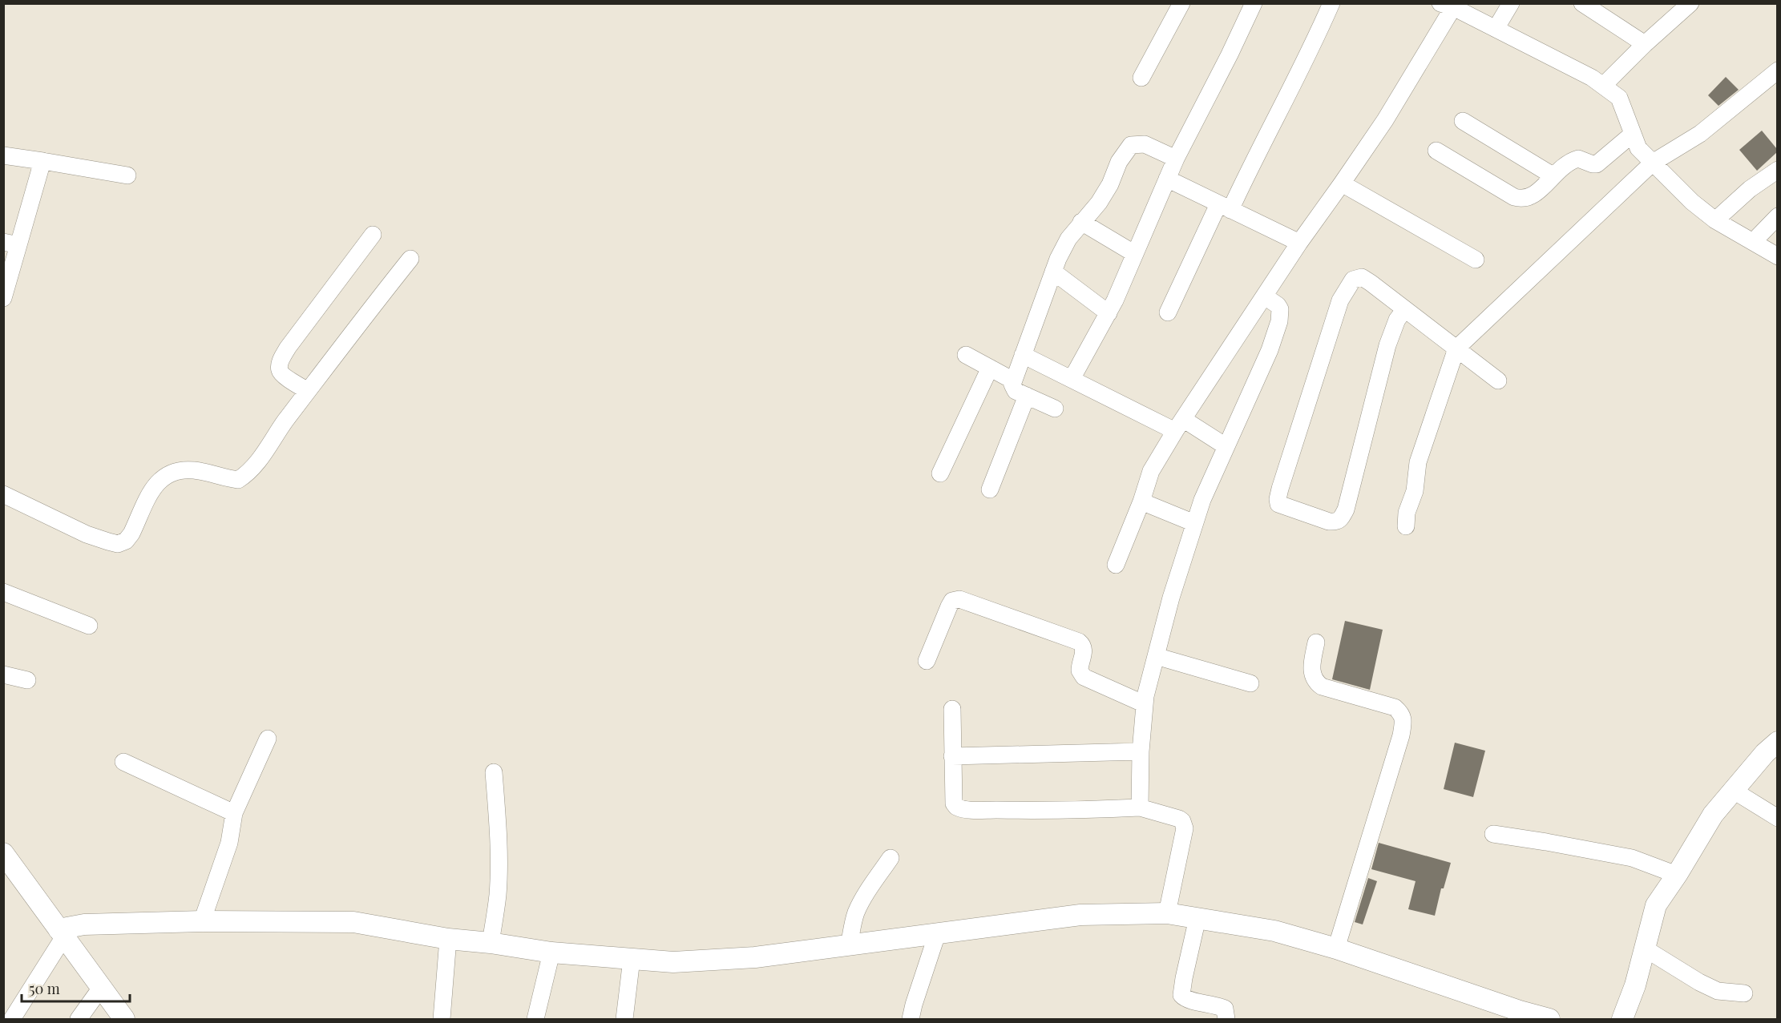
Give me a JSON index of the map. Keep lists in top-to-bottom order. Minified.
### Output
{"scale_bar":"50 m"}
